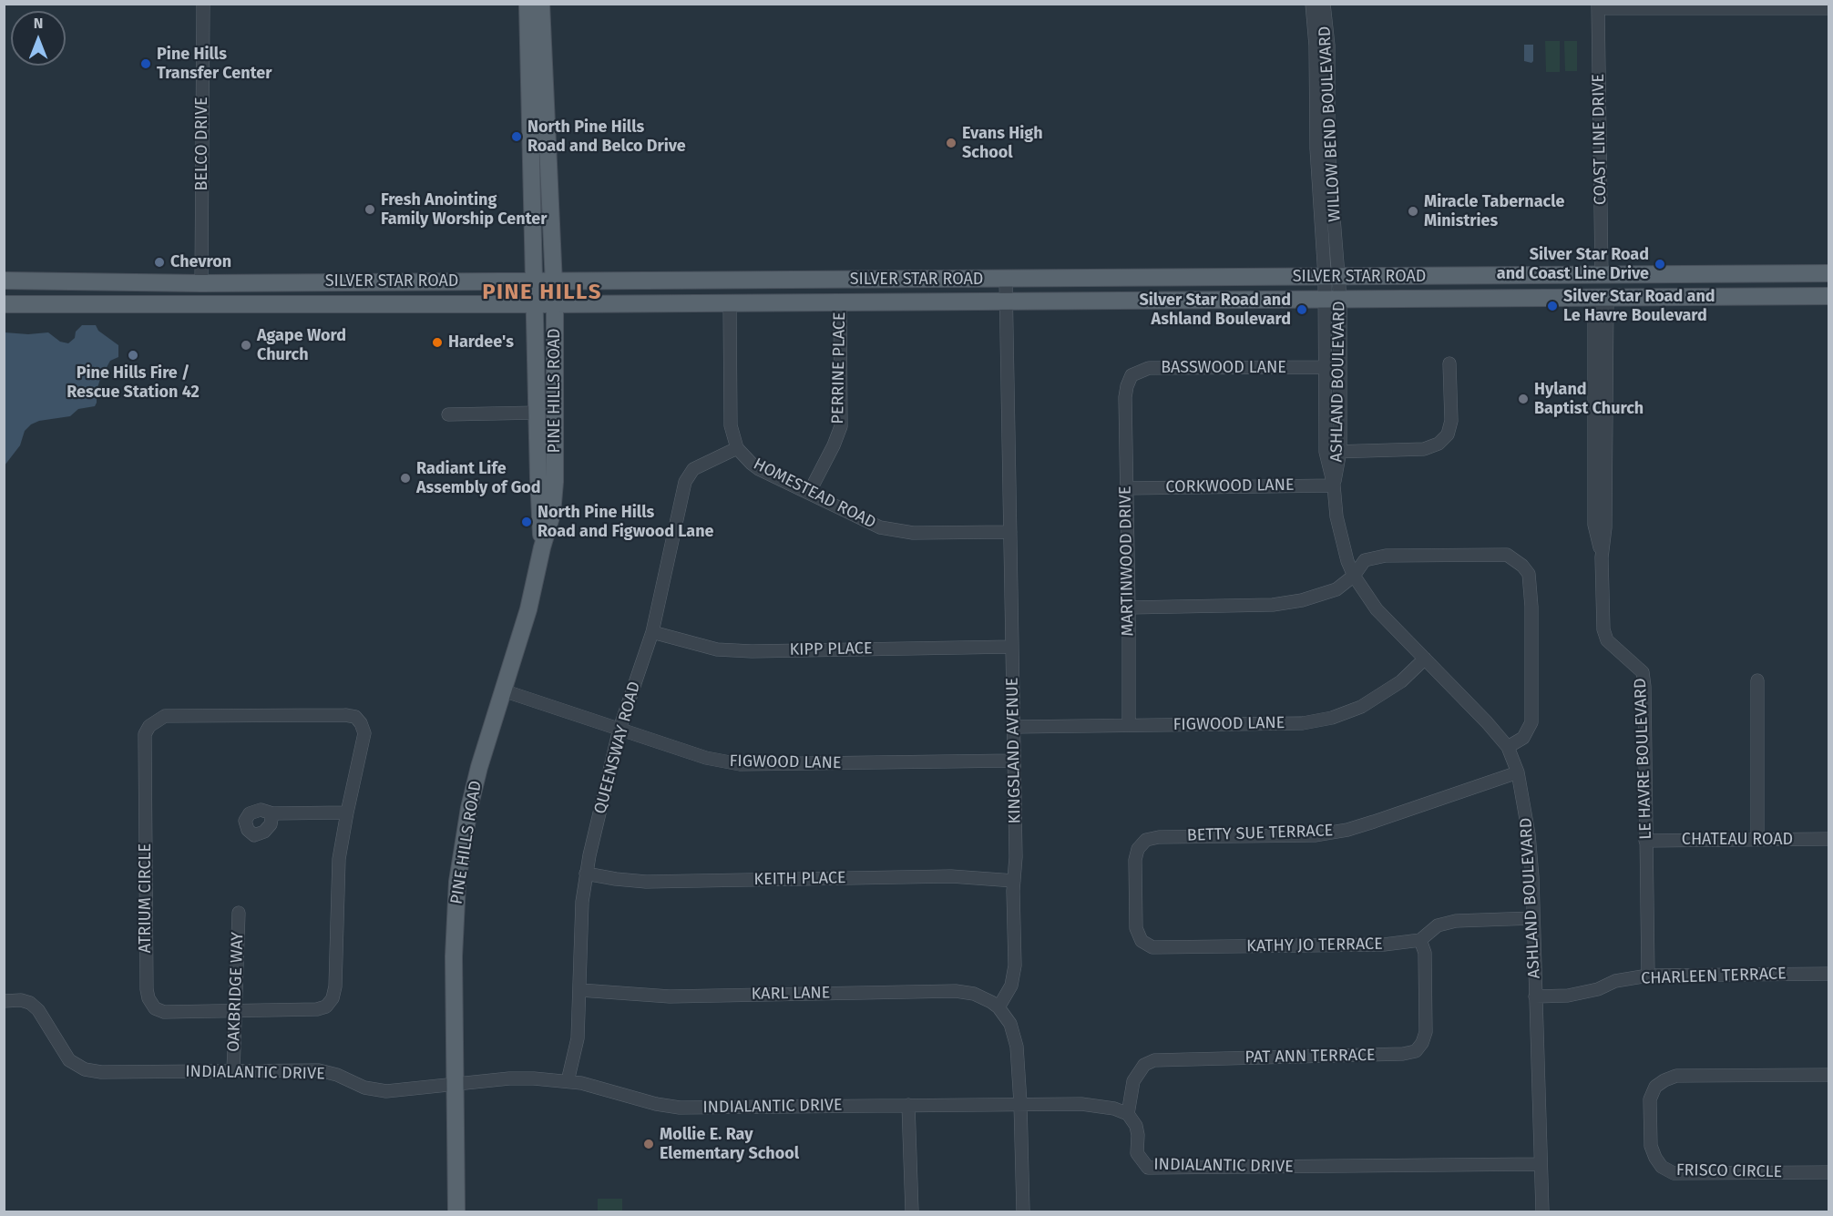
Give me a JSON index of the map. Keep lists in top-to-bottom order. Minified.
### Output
{"streets":{"main road":["SILVER STAR ROAD","PINE HILLS ROAD"],"street":["WILLOW BEND BOULEVARD","COAST LINE DRIVE","BELCO DRIVE","PERRINE PLACE","BASSWOOD LANE","ASHLAND BOULEVARD","CORKWOOD LANE","HOMESTEAD ROAD","MARTINWOOD DRIVE","KIPP PLACE","FIGWOOD LANE","QUEENSWAY ROAD","KINGSLAND AVENUE","LE HAVRE BOULEVARD","BETTY SUE TERRACE","CHATEAU ROAD","KEITH PLACE","ATRIUM CIRCLE","KATHY JO TERRACE","CHARLEEN TERRACE","OAKBRIDGE WAY","KARL LANE","PAT ANN TERRACE","INDIALANTIC DRIVE","FRISCO CIRCLE"]},"crossings":[["WILLOW BEND BOULEVARD","SILVER STAR ROAD"],["WILLOW BEND BOULEVARD","ASHLAND BOULEVARD"],["COAST LINE DRIVE","SILVER STAR ROAD"],["BELCO DRIVE","SILVER STAR ROAD"],["SILVER STAR ROAD","PERRINE PLACE"],["SILVER STAR ROAD","ASHLAND BOULEVARD"],["SILVER STAR ROAD","PINE HILLS ROAD"],["SILVER STAR ROAD","HOMESTEAD ROAD"],["SILVER STAR ROAD","KINGSLAND AVENUE"],["SILVER STAR ROAD","LE HAVRE BOULEVARD"],["PERRINE PLACE","HOMESTEAD ROAD"],["BASSWOOD LANE","ASHLAND BOULEVARD"],["BASSWOOD LANE","MARTINWOOD DRIVE"],["ASHLAND BOULEVARD","CORKWOOD LANE"],["ASHLAND BOULEVARD","FIGWOOD LANE"],["ASHLAND BOULEVARD","BETTY SUE TERRACE"],["ASHLAND BOULEVARD","KATHY JO TERRACE"],["ASHLAND BOULEVARD","CHARLEEN TERRACE"],["ASHLAND BOULEVARD","INDIALANTIC DRIVE"],["PINE HILLS ROAD","FIGWOOD LANE"],["PINE HILLS ROAD","INDIALANTIC DRIVE"],["CORKWOOD LANE","MARTINWOOD DRIVE"],["HOMESTEAD ROAD","QUEENSWAY ROAD"],["HOMESTEAD ROAD","KINGSLAND AVENUE"],["MARTINWOOD DRIVE","FIGWOOD LANE"],["KIPP PLACE","QUEENSWAY ROAD"],["KIPP PLACE","KINGSLAND AVENUE"],["FIGWOOD LANE","QUEENSWAY ROAD"],["FIGWOOD LANE","KINGSLAND AVENUE"],["QUEENSWAY ROAD","KEITH PLACE"],["QUEENSWAY ROAD","KARL LANE"],["QUEENSWAY ROAD","INDIALANTIC DRIVE"],["KINGSLAND AVENUE","KEITH PLACE"],["KINGSLAND AVENUE","KARL LANE"],["LE HAVRE BOULEVARD","CHATEAU ROAD"],["LE HAVRE BOULEVARD","CHARLEEN TERRACE"],["BETTY SUE TERRACE","KATHY JO TERRACE"],["ATRIUM CIRCLE","OAKBRIDGE WAY"],["KATHY JO TERRACE","PAT ANN TERRACE"],["OAKBRIDGE WAY","INDIALANTIC DRIVE"],["PAT ANN TERRACE","INDIALANTIC DRIVE"]],"districts":["PINE HILLS"],"places":["Pine Hills Transfer Center","North Pine Hills Road and Belco Drive","Evans High School","Fresh Anointing Family Worship Center","Miracle Tabernacle Ministries","Chevron","Silver Star Road and Coast Line Drive","Silver Star Road and Le Havre Boulevard","Silver Star Road and Ashland Boulevard","Hardee's","Agape Word Church","Pine Hills Fire / Rescue Station 42","Hyland Baptist Church","Radiant Life Assembly of God","North Pine Hills Road and Figwood Lane","Mollie E. Ray Elementary School"],"north":"top"}
